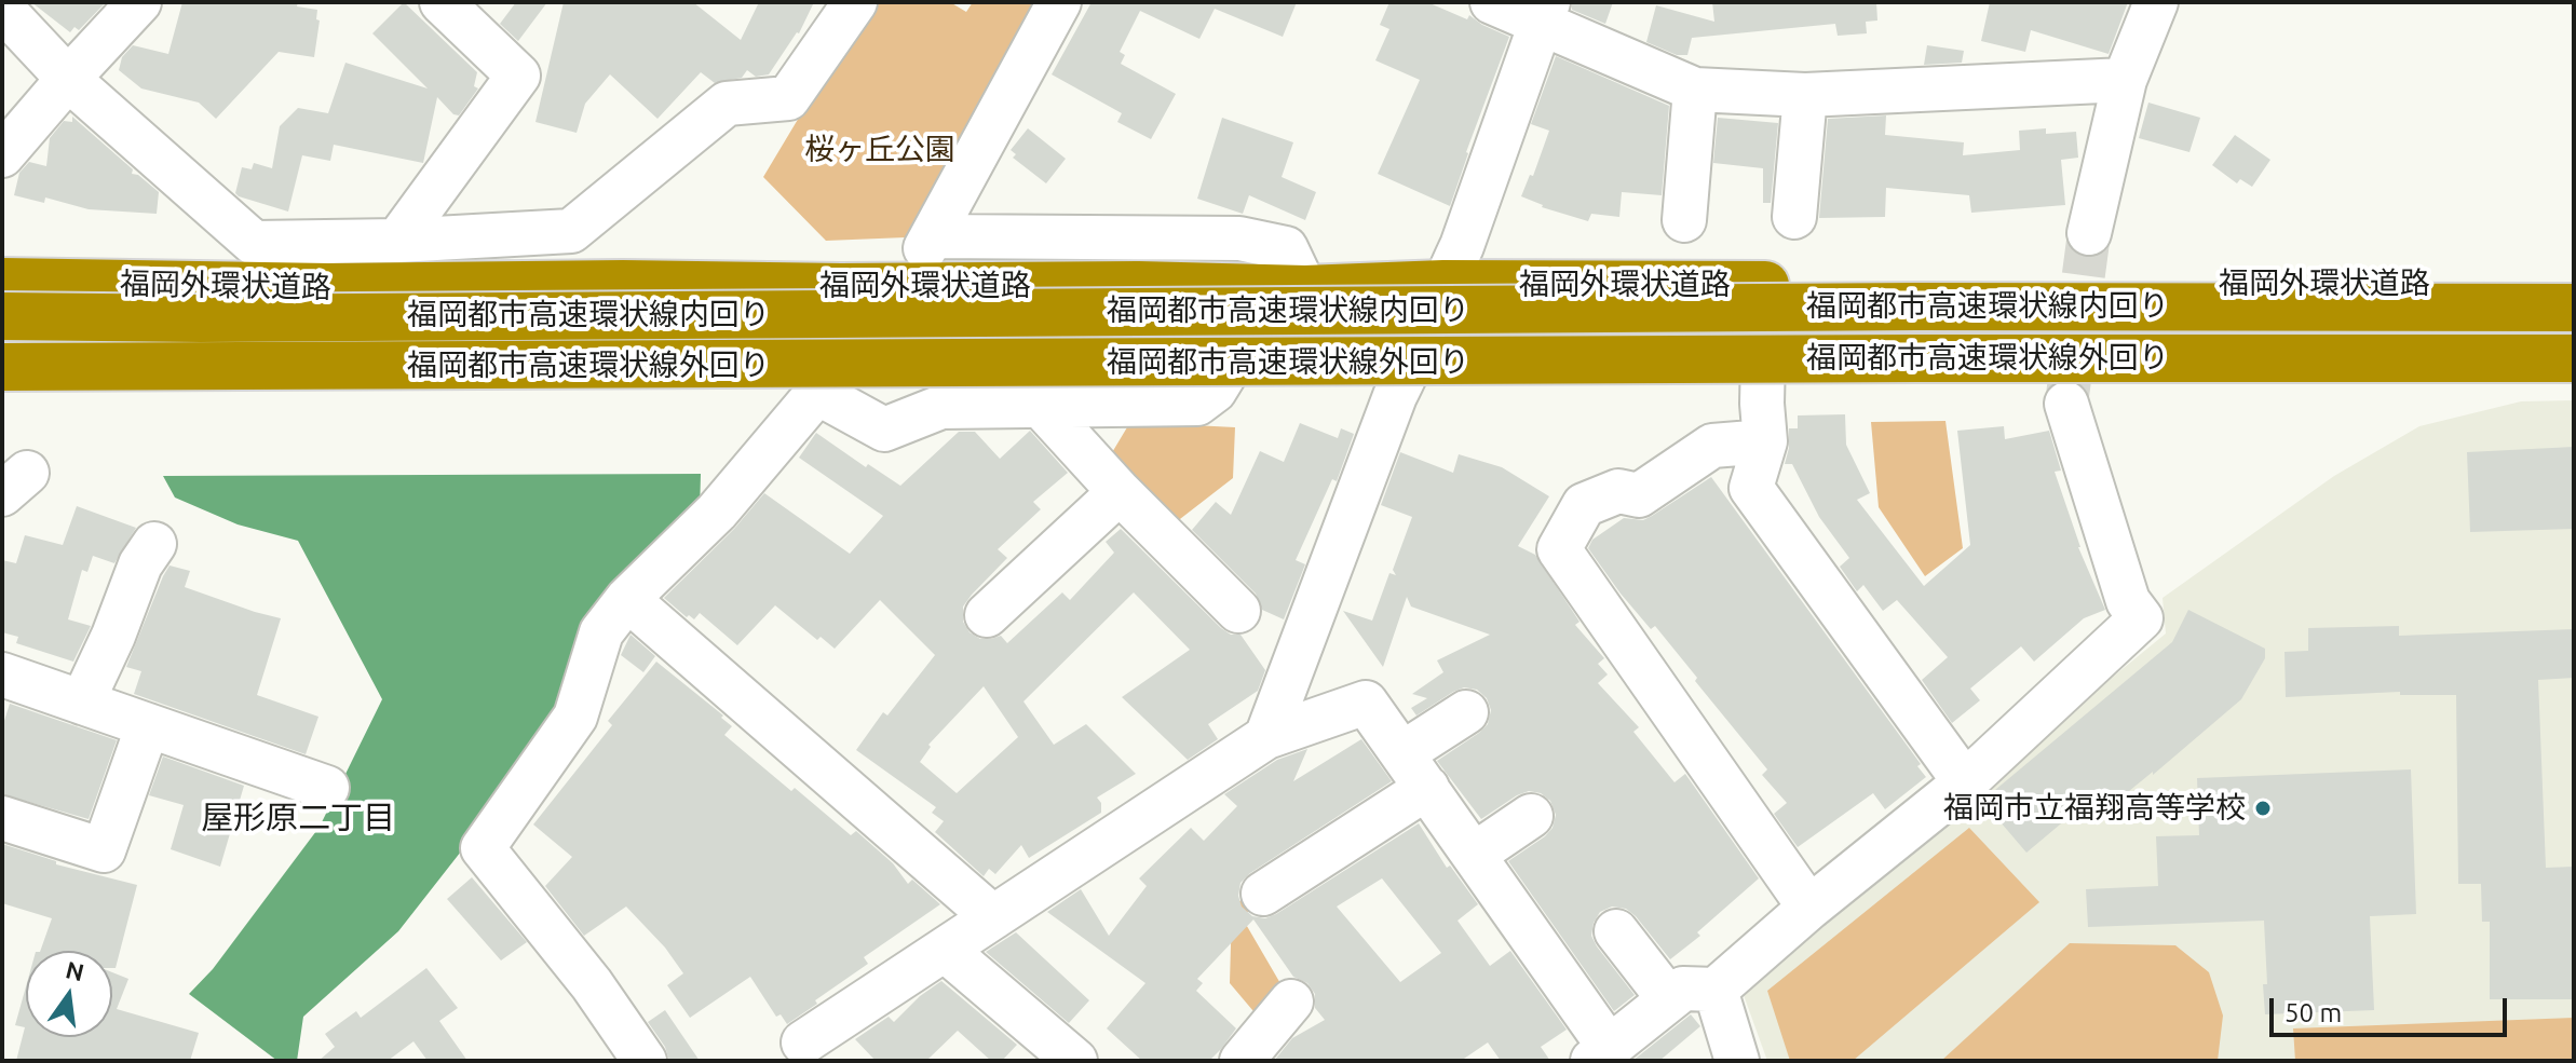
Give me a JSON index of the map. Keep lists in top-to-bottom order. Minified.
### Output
{"streets":{"highway":["福岡外環状道路","福岡都市高速環状線内回り","福岡都市高速環状線外回り"]},"districts":["屋形原二丁目"],"parks":["桜ヶ丘公園"],"places":["福岡市立福翔高等学校"],"scale_bar":"50 m","north":"top"}
